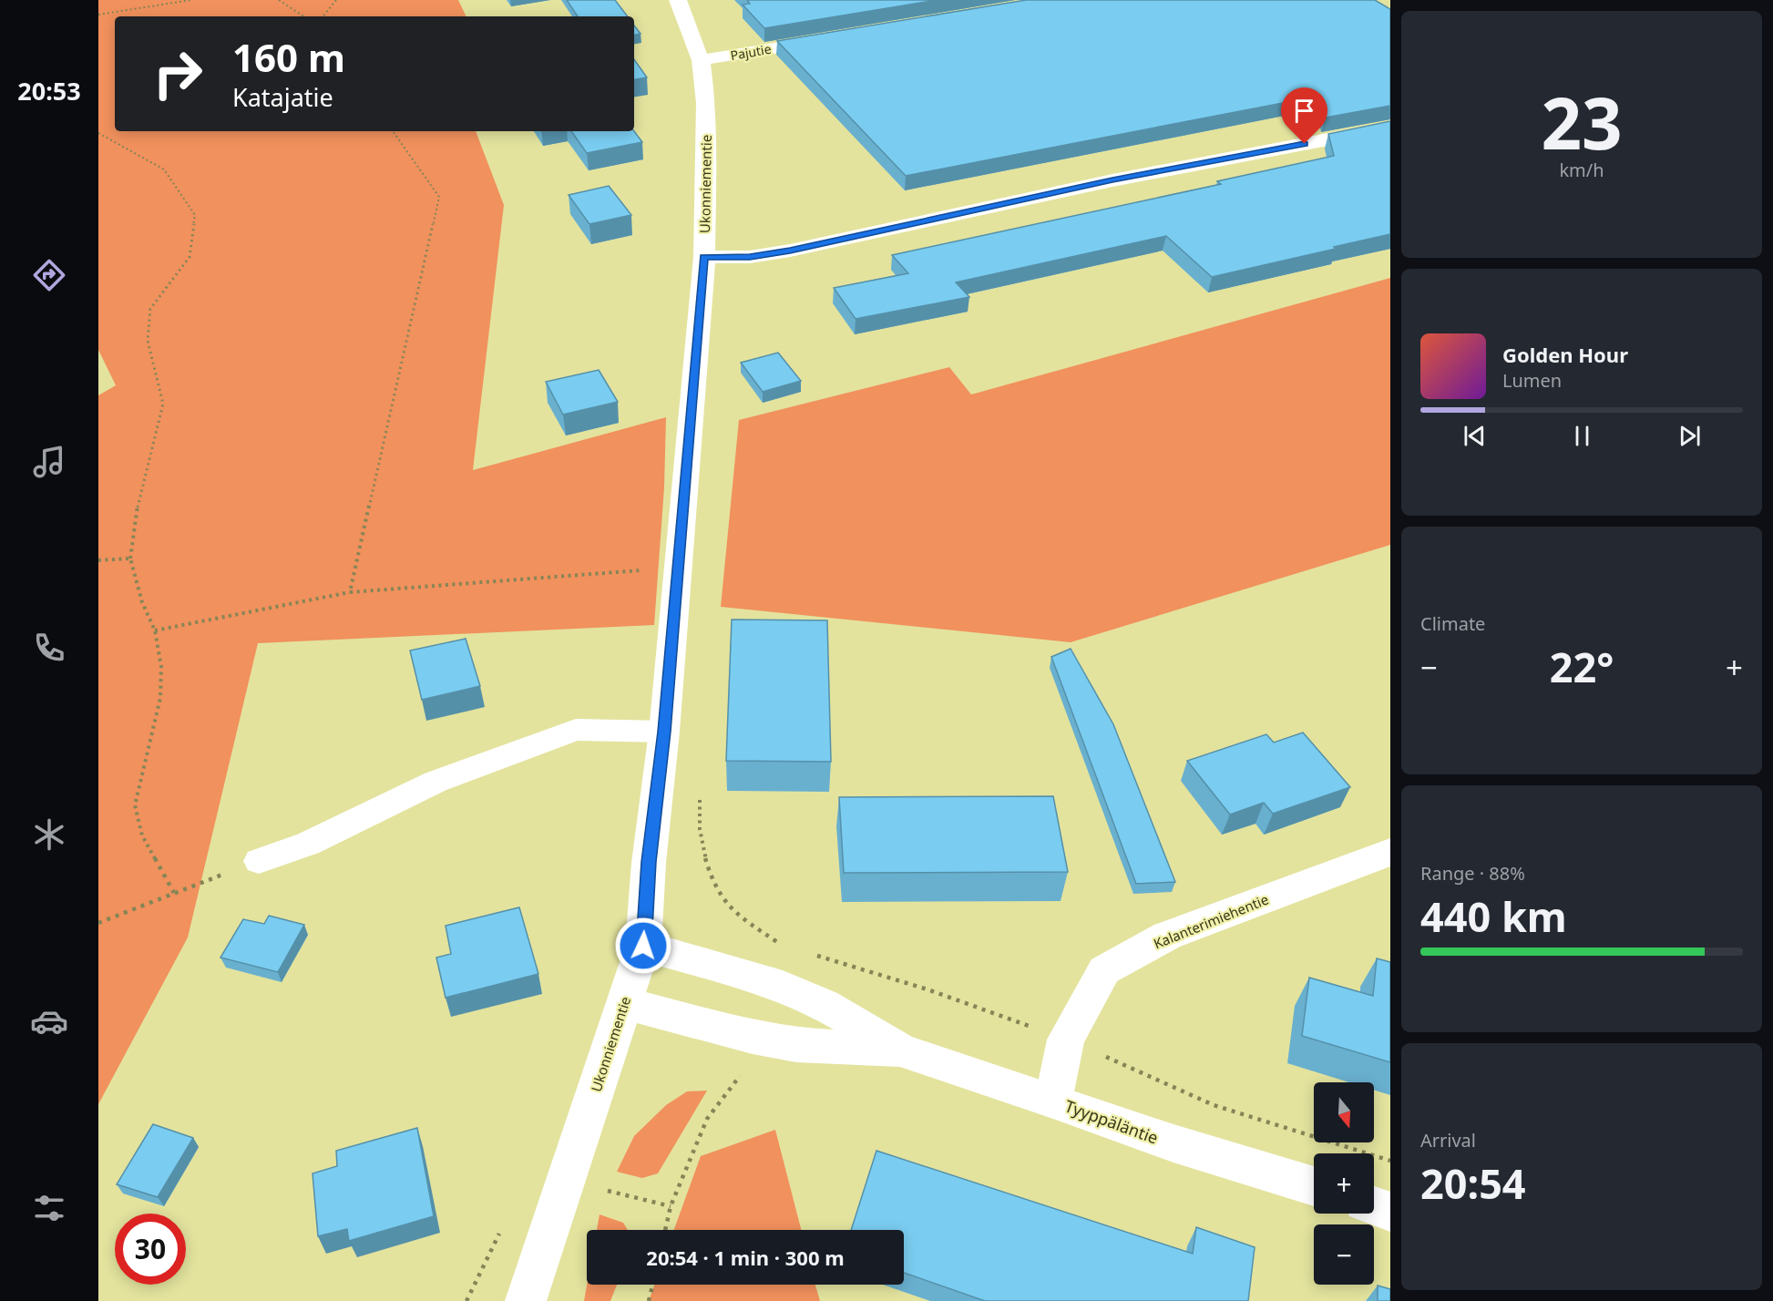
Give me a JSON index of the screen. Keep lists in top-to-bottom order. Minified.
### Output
{"streets":{"street":["Pajutie","Ukonniementie","Kalanterimiehentie","Tyyppäläntie"]},"crossings":[["Pajutie","Ukonniementie"],["Ukonniementie","Tyyppäläntie"],["Kalanterimiehentie","Tyyppäläntie"]],"north":"bottom","page":{"tabs":"20:53","tile":[["23","km/h"],"Climate",["Range · 88%","440 km"],["Arrival","20:54"]],"turn":["160 m","Katajatie"],"song":["Golden Hour","Lumen"],"heat":["−","22°","+"],"map_buttons":["+","−"],"limit":"30","trip":"20:54 · 1 min · 300 m"}}
